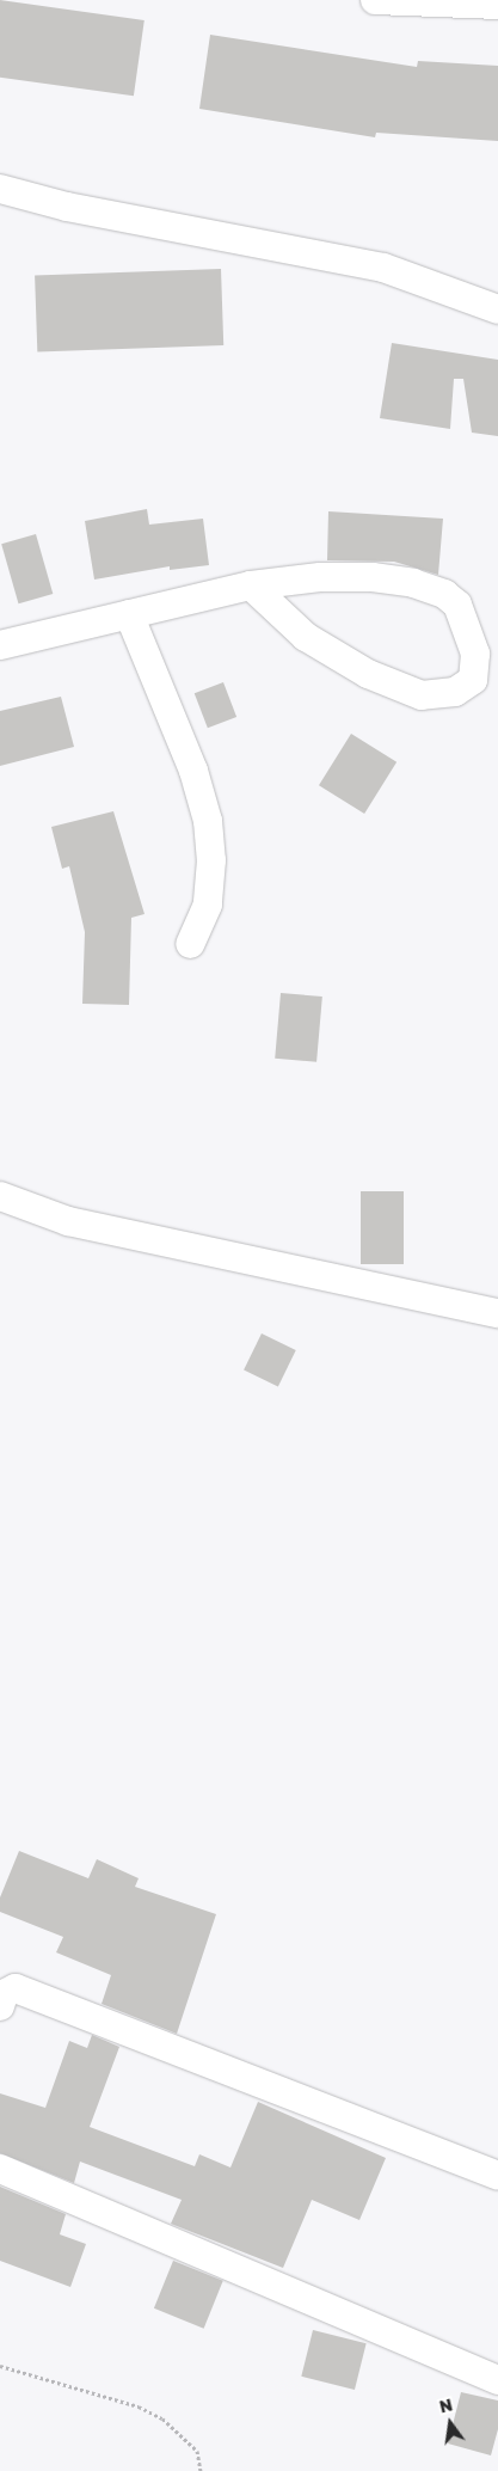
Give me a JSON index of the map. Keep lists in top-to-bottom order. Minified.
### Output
{"north":"top"}
